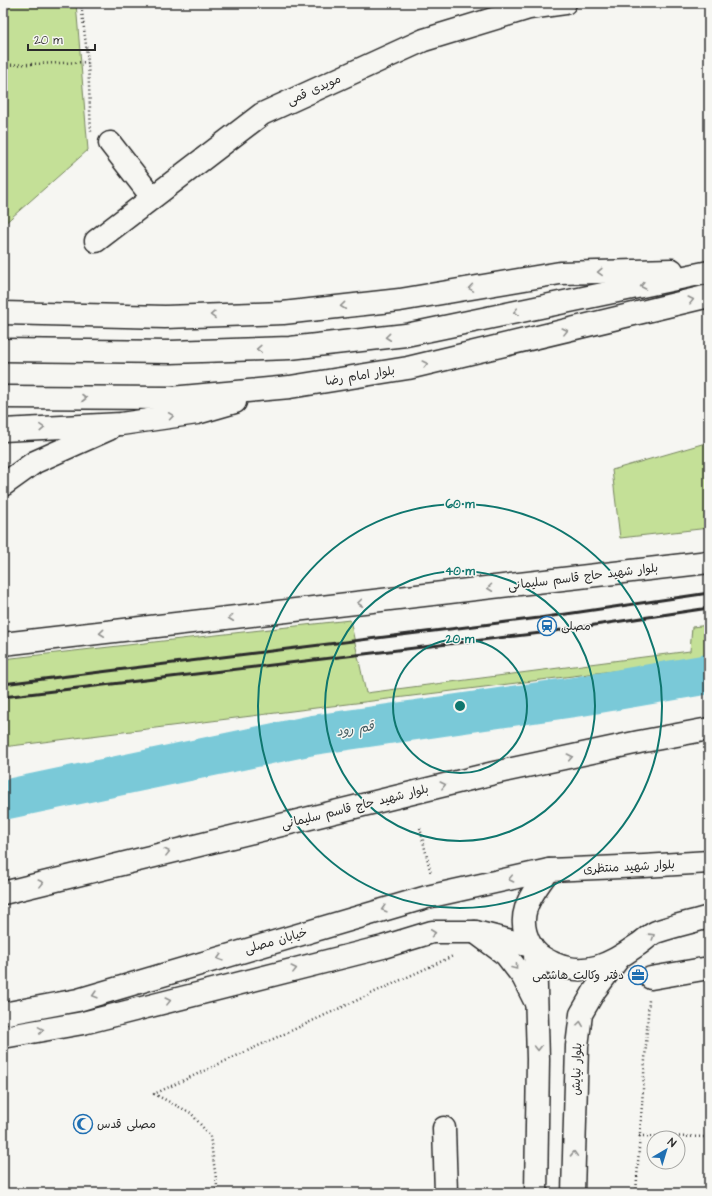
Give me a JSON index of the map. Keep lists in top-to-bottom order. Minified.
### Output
{"streets":{"main road":["مویدی قمی","بلوار امام رضا","بلوار شهید حاج قاسم سلیمانی","بلوار شهید منتظری","خیابان مصلی","بلوار نیایش"]},"crossings":[["بلوار شهید منتظری","خیابان مصلی"]],"water":["قم رود"],"places":{"station":["مصلی"],"office":["دفتر وکالت هاشمی"],"mosque":["مصلی قدس"]},"scale_bar":"20 m","north":"top right","rings":["60 m","40 m","20 m"]}
